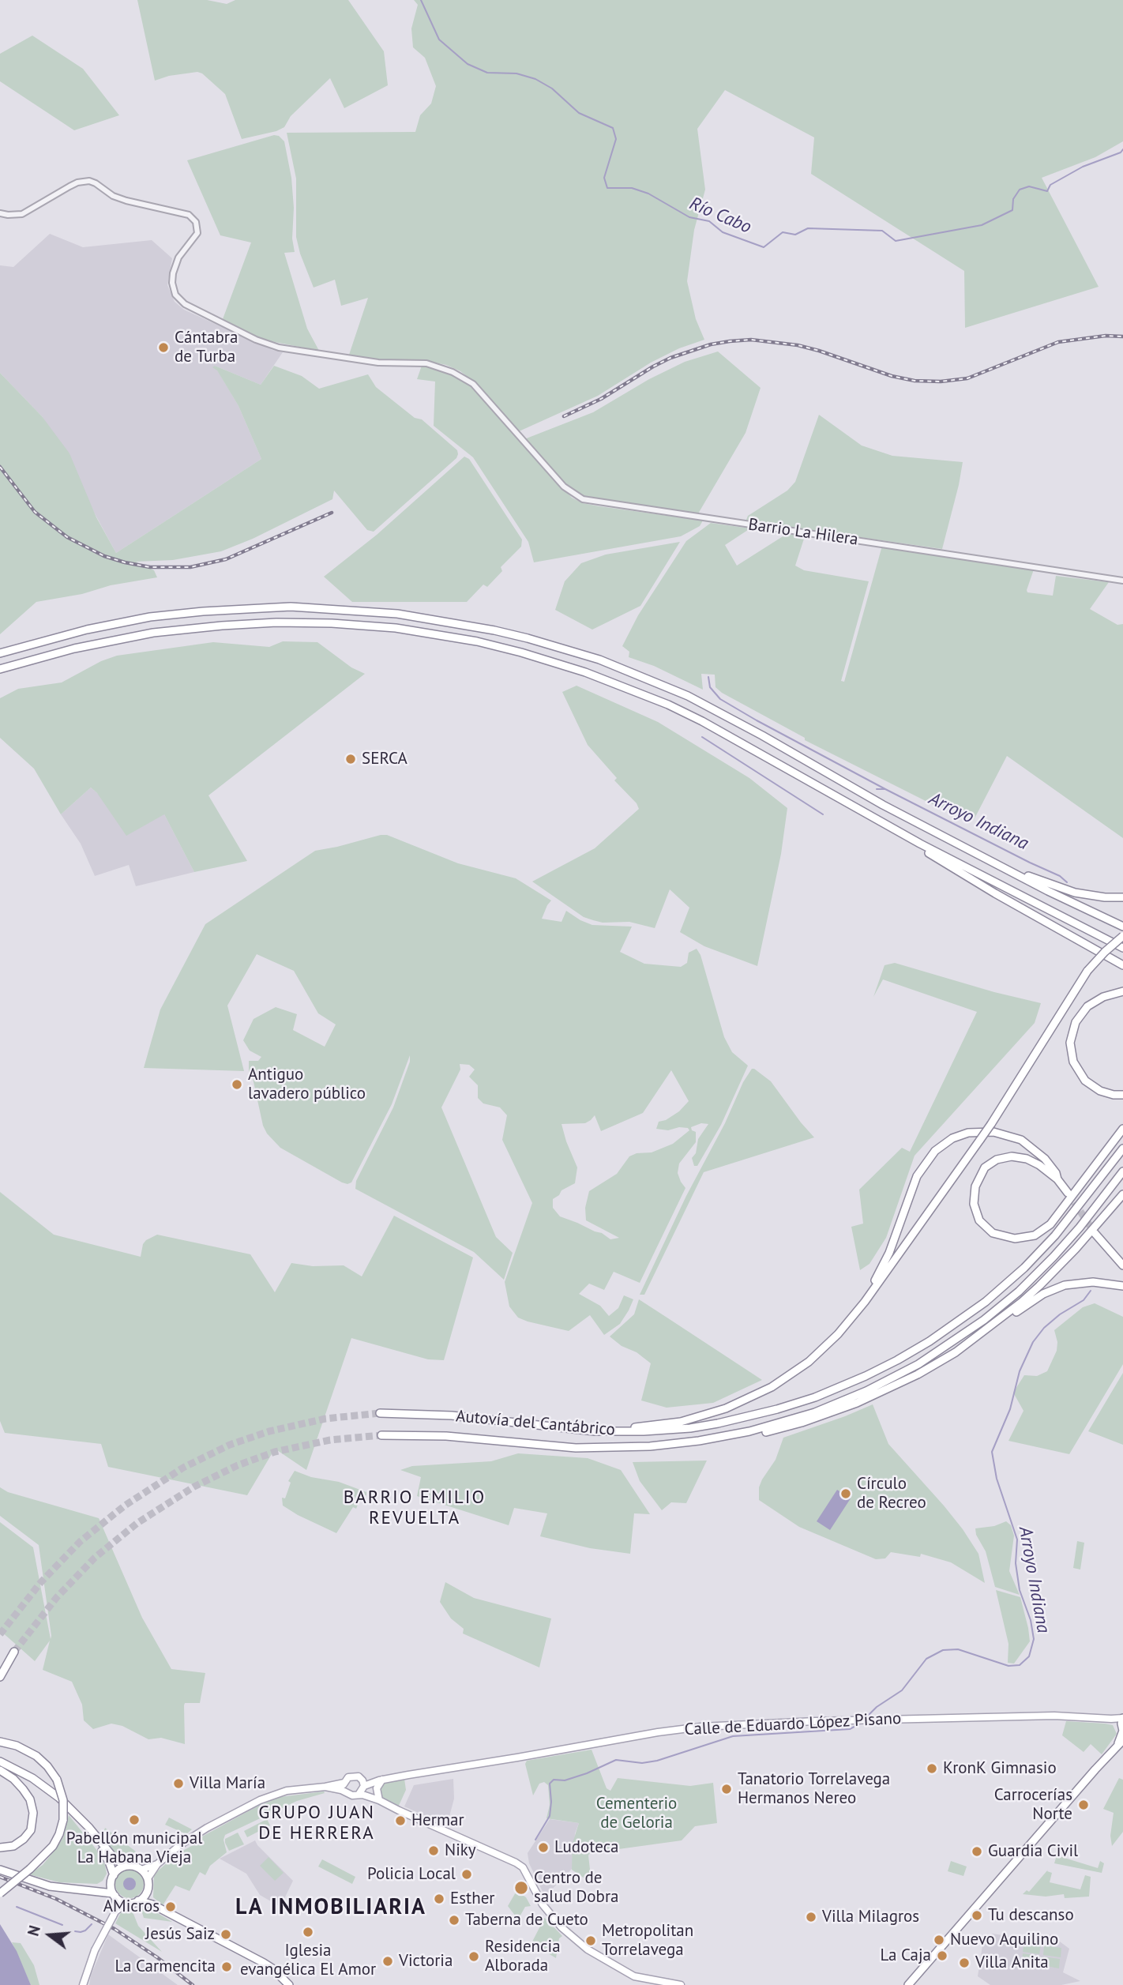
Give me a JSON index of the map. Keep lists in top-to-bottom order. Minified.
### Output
{"streets":{"highway":["Autovía del Cantábrico"],"main road":["Calle de Eduardo López Pisano"],"street":["Barrio La Hilera"]},"districts":["BARRIO EMILIO REVUELTA","GRUPO JUAN DE HERRERA","LA INMOBILIARIA"],"water":["Río Cabo","Arroyo Indiana"],"parks":["Cementerio de Geloria"],"places":["Cántabra de Turba","SERCA","Antiguo lavadero público","Círculo de Recreo","KronK Gimnasio","Villa María","Tanatorio Torrelavega Hermanos Nereo","Carrocerías Norte","Pabellón municipal La Habana Vieja","Hermar","Ludoteca","Niky","Guardia Civil","Policia Local","Centro de salud Dobra","Esther","AMicros","Tu descanso","Villa Milagros","Taberna de Cueto","Iglesia evangélica El Amor","Jesús Saiz","Nuevo Aquilino","Metropolitan Torrelavega","La Caja","Residencia Alborada","Victoria","Villa Anita","La Carmencita"],"north":"left"}
